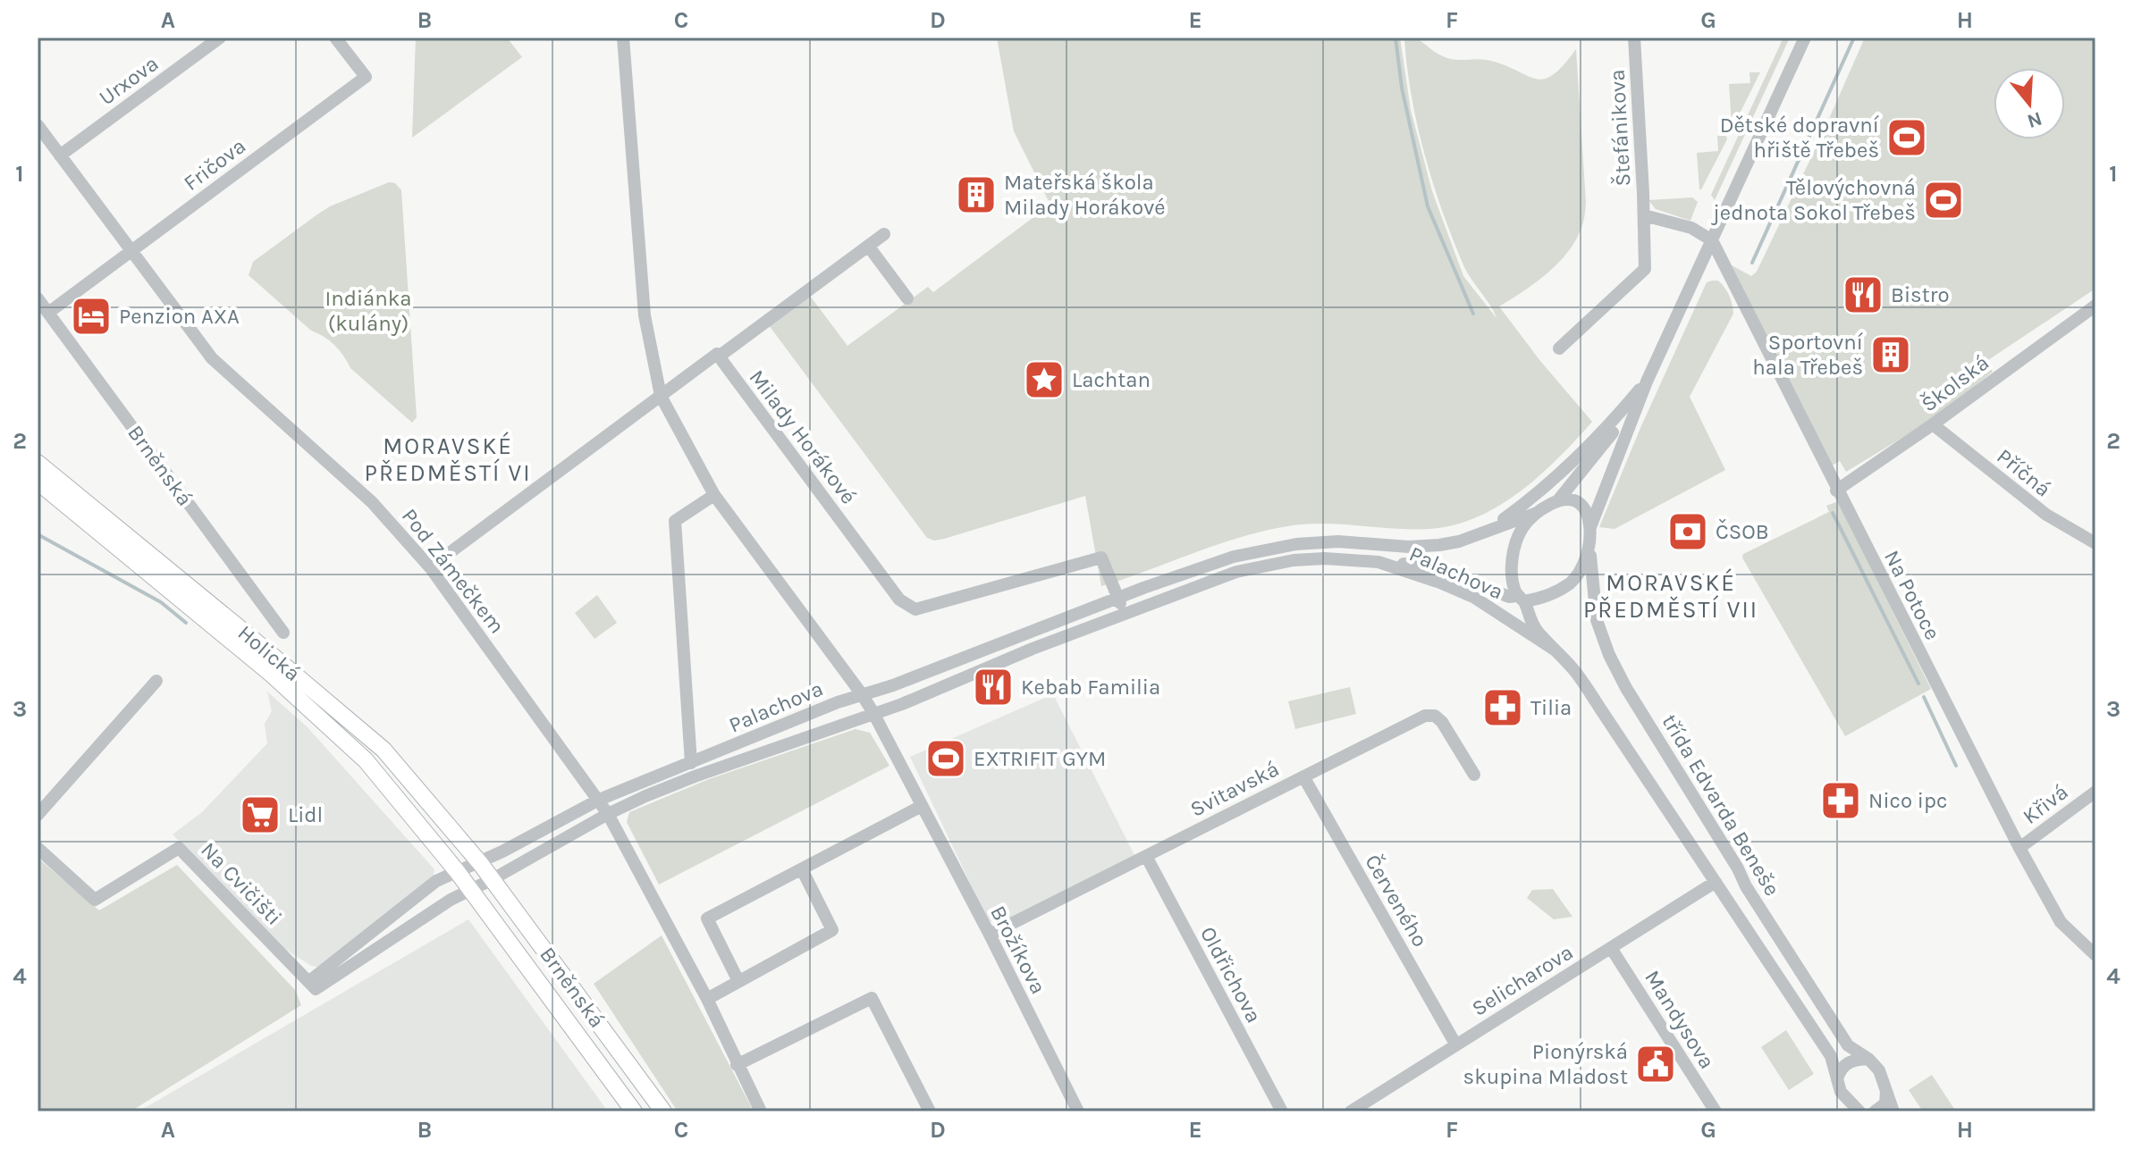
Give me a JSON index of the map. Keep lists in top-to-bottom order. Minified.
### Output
{"streets":{"main road":["Brněnská","Holická"],"street":["Urxova","Štefánikova","Fričova","Školská","Milady Horákové","Příčná","Pod Zámečkem","Palachova","Na Potoce","Svitavská","Křivá","třída Edvarda Beneše","Na Cvičišti","Červeného","Brožíkova","Oldřichova","Selicharova","Mandysova"]},"crossings":[["Urxova","Pod Zámečkem"],["Štefánikova","Na Potoce"],["Fričova","Brněnská"],["Fričova","Pod Zámečkem"],["Školská","Příčná"],["Školská","Na Potoce"],["Milady Horákové","Palachova"],["Brněnská","Palachova"],["Brněnská","Holická"],["Pod Zámečkem","Palachova"],["Palachova","Holická"],["Palachova","třída Edvarda Beneše"],["Palachova","Brožíkova"],["Na Potoce","Křivá"],["Svitavská","Červeného"],["Svitavská","Brožíkova"],["Svitavská","Oldřichova"],["třída Edvarda Beneše","Selicharova"],["Červeného","Selicharova"],["Selicharova","Mandysova"]],"districts":["MORAVSKÉ PŘEDMĚSTÍ VI","MORAVSKÉ PŘEDMĚSTÍ VII"],"parks":["Indiánka (kulány)"],"places":{"sports":["Dětské dopravní hřiště Třebeš","Tělovýchovná jednota Sokol Třebeš","EXTRIFIT GYM"],"building":["Mateřská škola Milady Horákové","Sportovní hala Třebeš"],"restaurant":["Bistro","Kebab Familia"],"hotel":["Penzion AXA"],"place":["Lachtan"],"bank":["ČSOB"],"pharmacy":["Tilia","Nico ipc"],"supermarket":["Lidl"],"public building":["Pionýrská skupina Mladost"]},"north":"bottom","grid":{"columns":["A","B","C","D","E","F","G","H"],"rows":["1","2","3","4"]}}
